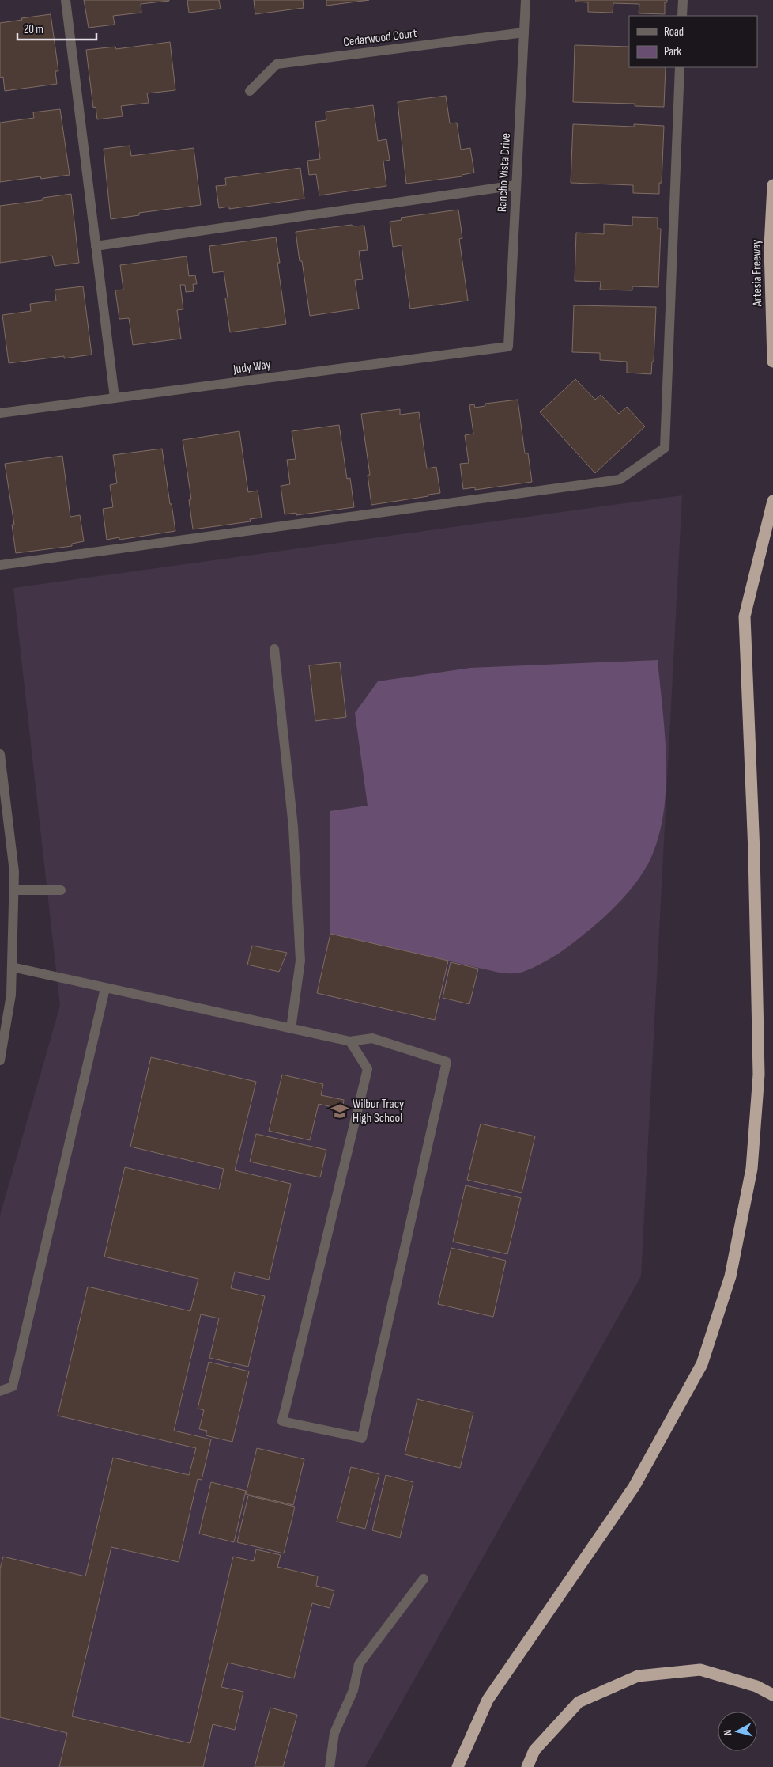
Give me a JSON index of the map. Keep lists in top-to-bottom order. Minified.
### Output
{"streets":{"highway":["Artesia Freeway"],"street":["Cedarwood Court","Rancho Vista Drive","Judy Way"]},"crossings":[["Cedarwood Court","Rancho Vista Drive"],["Rancho Vista Drive","Judy Way"]],"places":{"school or university":["Wilbur Tracy High School"]},"legend":["Road","Park"],"scale_bar":"20 m","north":"left"}
